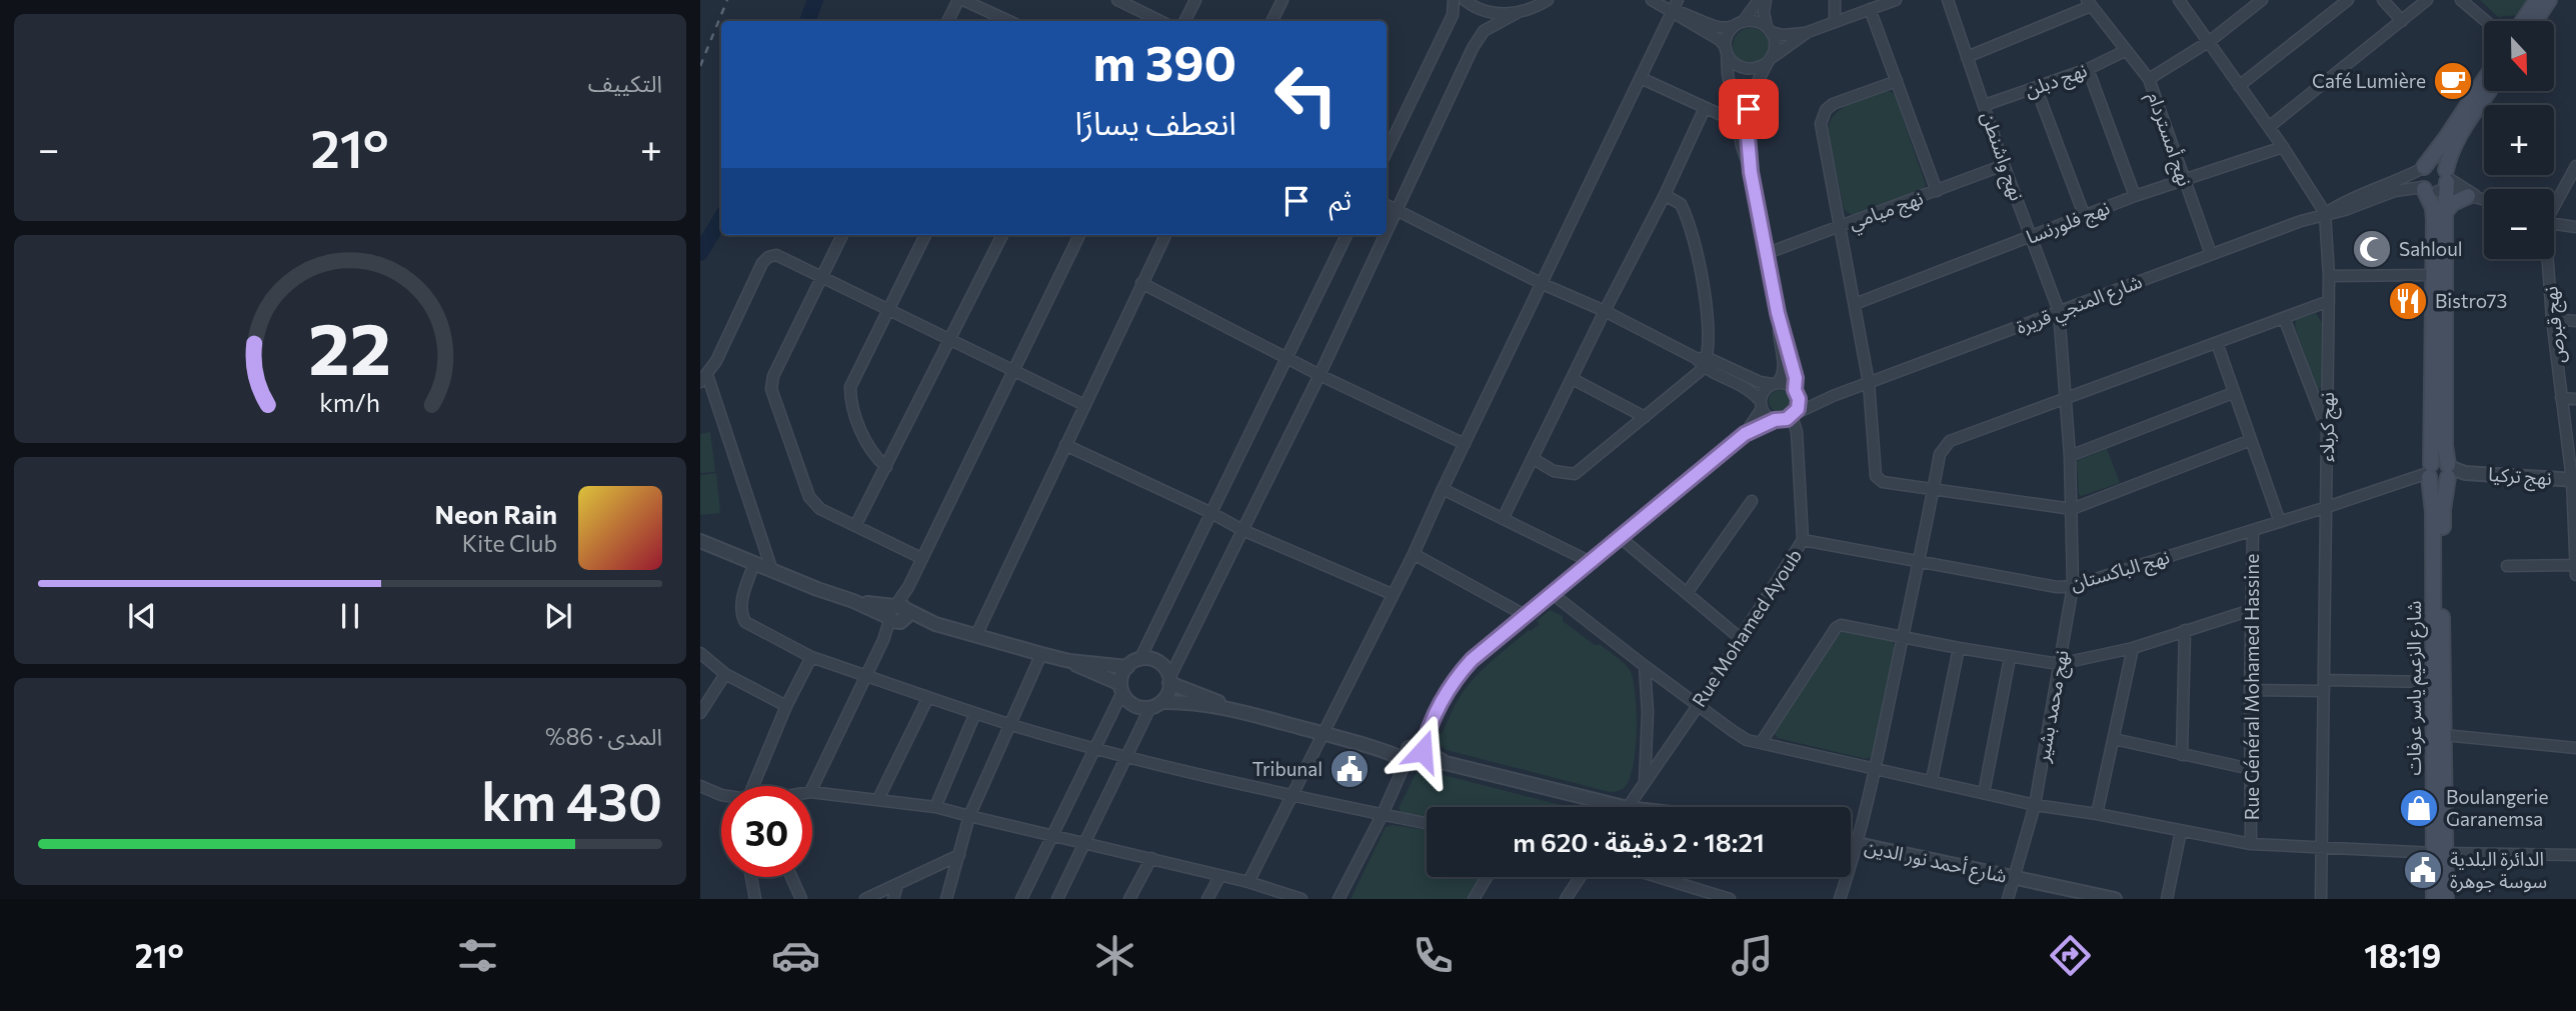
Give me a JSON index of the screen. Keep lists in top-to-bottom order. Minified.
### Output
{"streets":{"main road":["شارع الزعيم ياسر عرفات"],"street":["نهج دبلن","نهج أمستردام","نهج واشنطن","نهج ميامي","نهج فلورنسا","شارع المنجي قريرة","نهج قبرص","نهج كربلاء","نهج تركيا","نهج الباكستان","Rue Mohamed Ayoub","Rue Général Mohamed Hassine","نهج محمد بشير","شارع أحمد نور الدين"]},"crossings":[["نهج دبلن","نهج أمستردام"],["نهج دبلن","نهج واشنطن"],["نهج أمستردام","نهج فلورنسا"],["نهج أمستردام","شارع المنجي قريرة"],["نهج واشنطن","نهج ميامي"],["نهج واشنطن","نهج فلورنسا"],["نهج واشنطن","شارع المنجي قريرة"],["نهج واشنطن","نهج محمد بشير"],["نهج فلورنسا","نهج كربلاء"],["شارع المنجي قريرة","نهج كربلاء"],["شارع المنجي قريرة","Rue Mohamed Ayoub"],["شارع المنجي قريرة","شارع الزعيم ياسر عرفات"],["نهج قبرص","نهج تركيا"],["نهج كربلاء","نهج الباكستان"],["نهج تركيا","شارع الزعيم ياسر عرفات"],["نهج الباكستان","Rue Mohamed Ayoub"],["نهج الباكستان","Rue Général Mohamed Hassine"],["نهج الباكستان","شارع الزعيم ياسر عرفات"],["نهج الباكستان","نهج محمد بشير"],["نهج محمد بشير","شارع أحمد نور الدين"]],"places":{"cafe":["Café Lumière"],"mosque":["Sahloul"],"restaurant":["Bistro73"],"public building":["Tribunal","الدائرة البلدية سوسة جوهرة"],"shop":["Boulangerie Garanemsa"]},"north":"bottom","page":{"tile":["التكييف",["المدى · 86%","430 km"]],"map_buttons":["+","−"],"turn":["390 m","انعطف يسارًا"],"heat":["−","21°","+"],"then":"ثم","song":["Neon Rain","Kite Club"],"limit":"30","trip":"18:21 · 2 دقيقة · 620 m","tabs":["18:19","21°"],"gauge":["22","km/h"]}}
